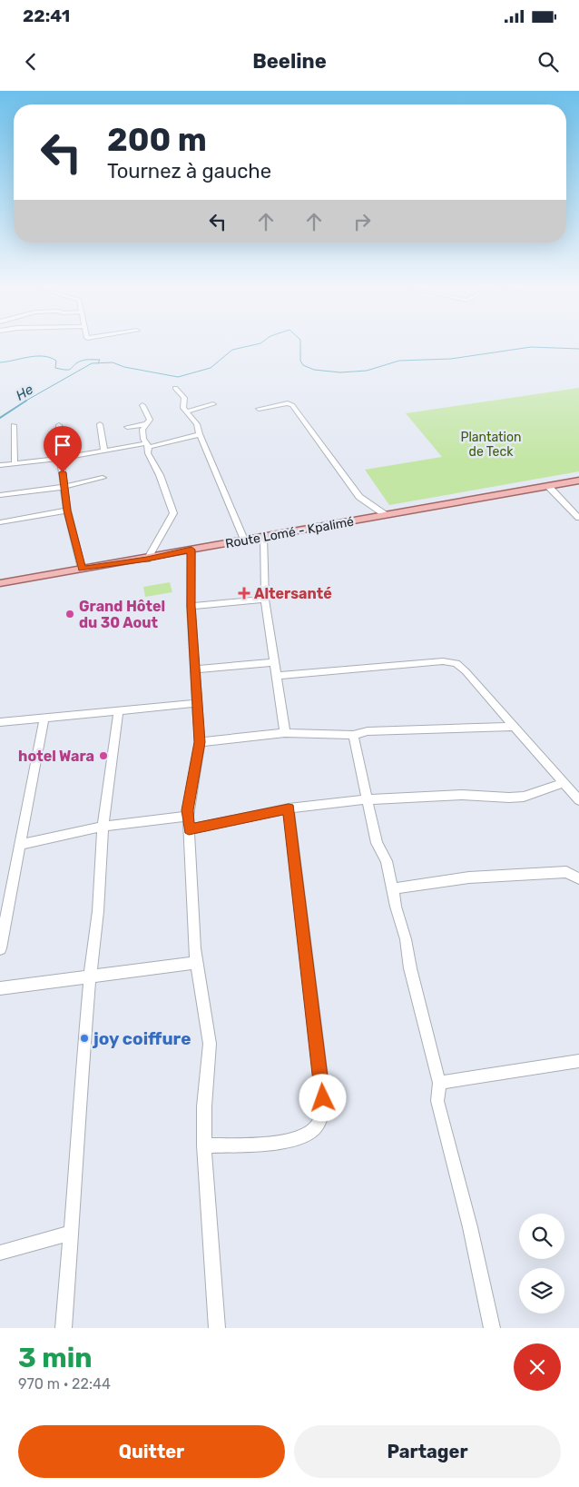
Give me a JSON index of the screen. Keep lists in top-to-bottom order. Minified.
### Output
{"streets":{"main road":["Route Lomé - Kpalimé"]},"water":["He"],"parks":["Plantation de Teck"],"places":{"health":["Altersanté"],"other":["Grand Hôtel du 30 Aout","hotel Wara","joy coiffure"]},"page":{"status":"22:41","header":"Beeline","turn":["200 m","Tournez à gauche"],"heading":["3 min","970 m · 22:44"],"buttons":["Quitter","Partager"]}}
